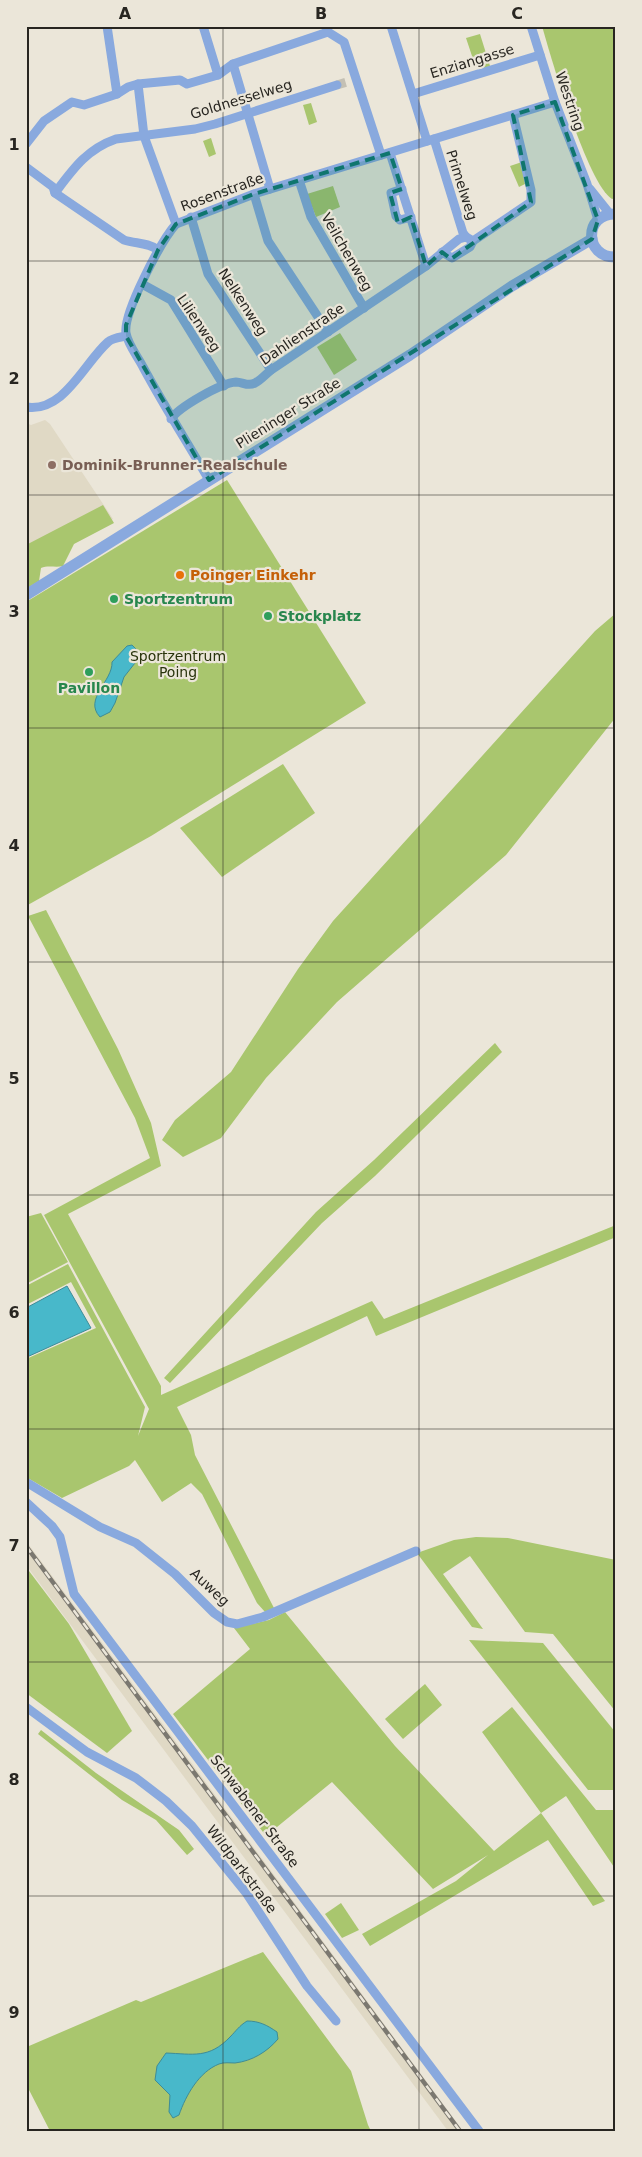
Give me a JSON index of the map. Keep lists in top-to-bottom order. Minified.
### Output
{"streets":{"street":["Enziangasse","Goldnesselweg","Westring","Primelweg","Rosenstraße","Veilchenweg","Nelkenweg","Lilienweg","Dahlienstraße","Plieninger Straße","Auweg","Schwabener Straße","Wildparkstraße"]},"crossings":[["Enziangasse","Westring"],["Enziangasse","Primelweg"],["Westring","Rosenstraße"],["Primelweg","Rosenstraße"],["Primelweg","Dahlienstraße"],["Rosenstraße","Veilchenweg"],["Rosenstraße","Nelkenweg"],["Rosenstraße","Lilienweg"],["Rosenstraße","Dahlienstraße"],["Veilchenweg","Dahlienstraße"],["Nelkenweg","Dahlienstraße"],["Lilienweg","Dahlienstraße"]],"parks":["Sportzentrum Poing"],"places":["Dominik-Brunner-Realschule","Poinger Einkehr","Sportzentrum","Stockplatz","Pavillon"],"grid":{"columns":["A","B","C"],"rows":["1","2","3","4","5","6","7","8","9"]}}
